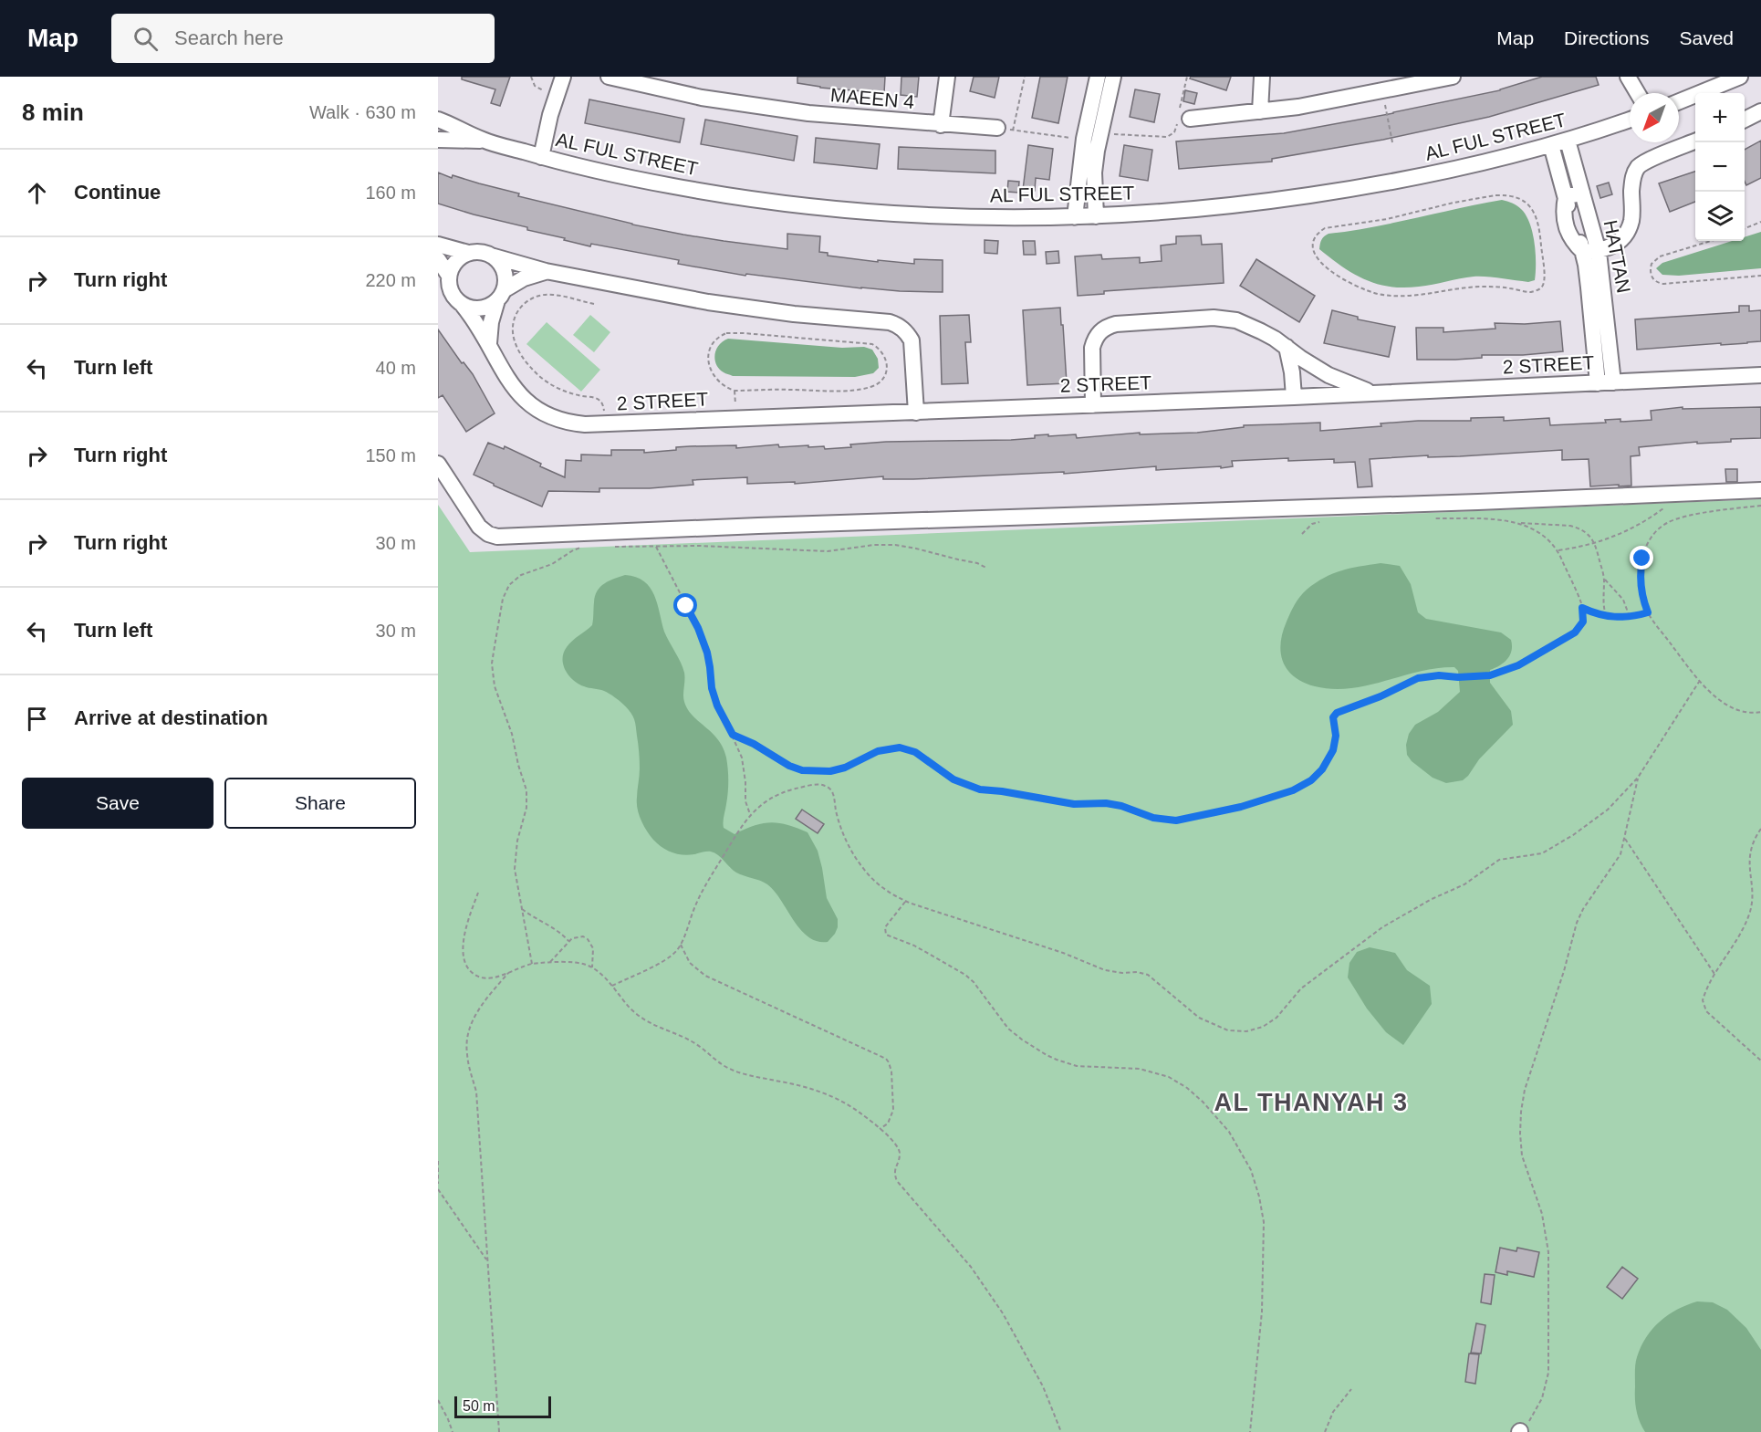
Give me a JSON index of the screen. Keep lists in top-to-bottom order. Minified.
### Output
{"streets":{"street":["MAEEN 4","AL FUL STREET","HATTAN","2 STREET"]},"crossings":[["AL FUL STREET","HATTAN"],["HATTAN","2 STREET"]],"districts":["AL THANYAH 3"],"scale_bar":"50 m","north":"bottom left","page":{"header":"Map","search":"Search here","nav":["Map","Directions","Saved"],"heading":["8 min","Walk · 630 m"],"map_buttons":["+","−"],"list":[["Continue","160 m"],["Turn right","220 m"],["Turn left","40 m"],["Turn right","150 m"],["Turn right","30 m"],["Turn left","30 m"],"Arrive at destination"],"buttons":["Save","Share"],"scale":"50 m"}}
